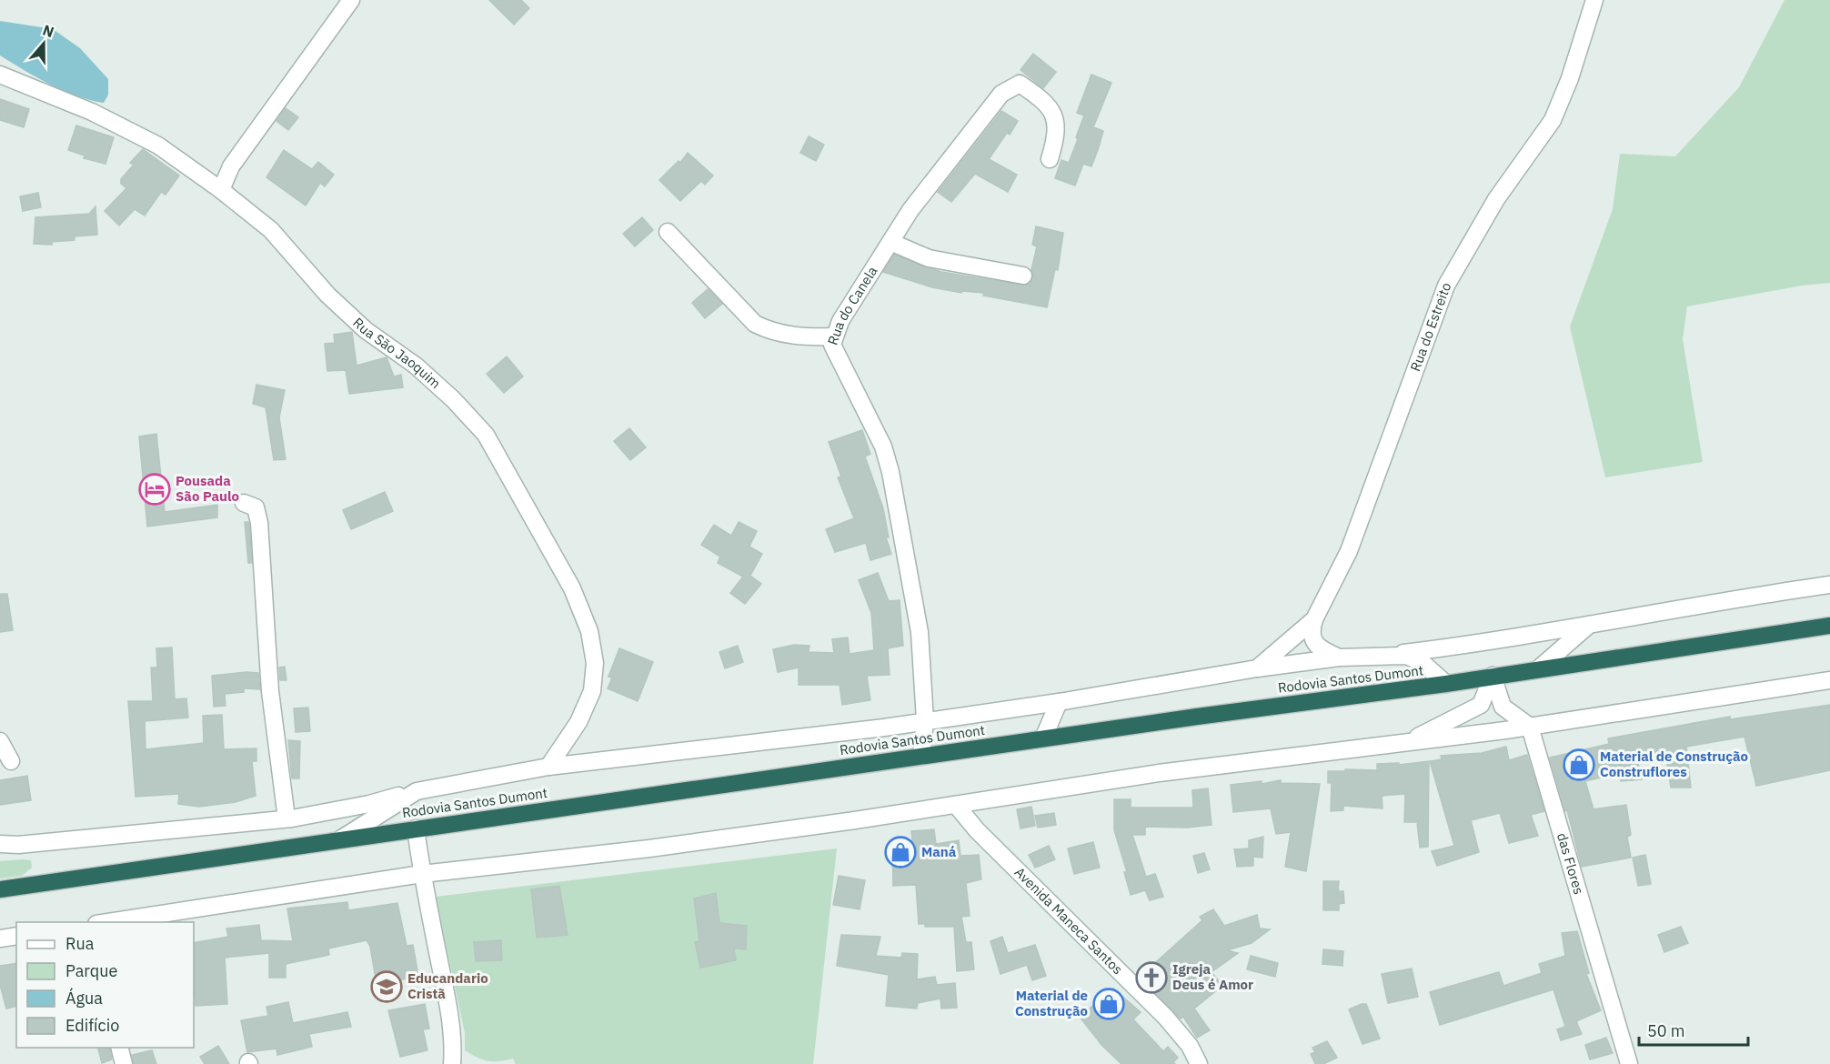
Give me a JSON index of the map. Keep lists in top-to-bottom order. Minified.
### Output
{"streets":{"highway":["Rodovia Santos Dumont"],"street":["Rua do Canela","Rua do Estreito","Rua São Jaoquim","das Flores","Avenida Maneca Santos"]},"crossings":[["Rua do Canela","Rodovia Santos Dumont"]],"places":{"hotel":["Pousada São Paulo"],"shop":["Material de Construção Construflores","Maná","Material de Construção"],"church":["Igreja Deus é Amor"],"school or university":["Educandario Cristã"]},"legend":["Rua","Parque","Água","Edifício"],"scale_bar":"50 m","north":"top"}
